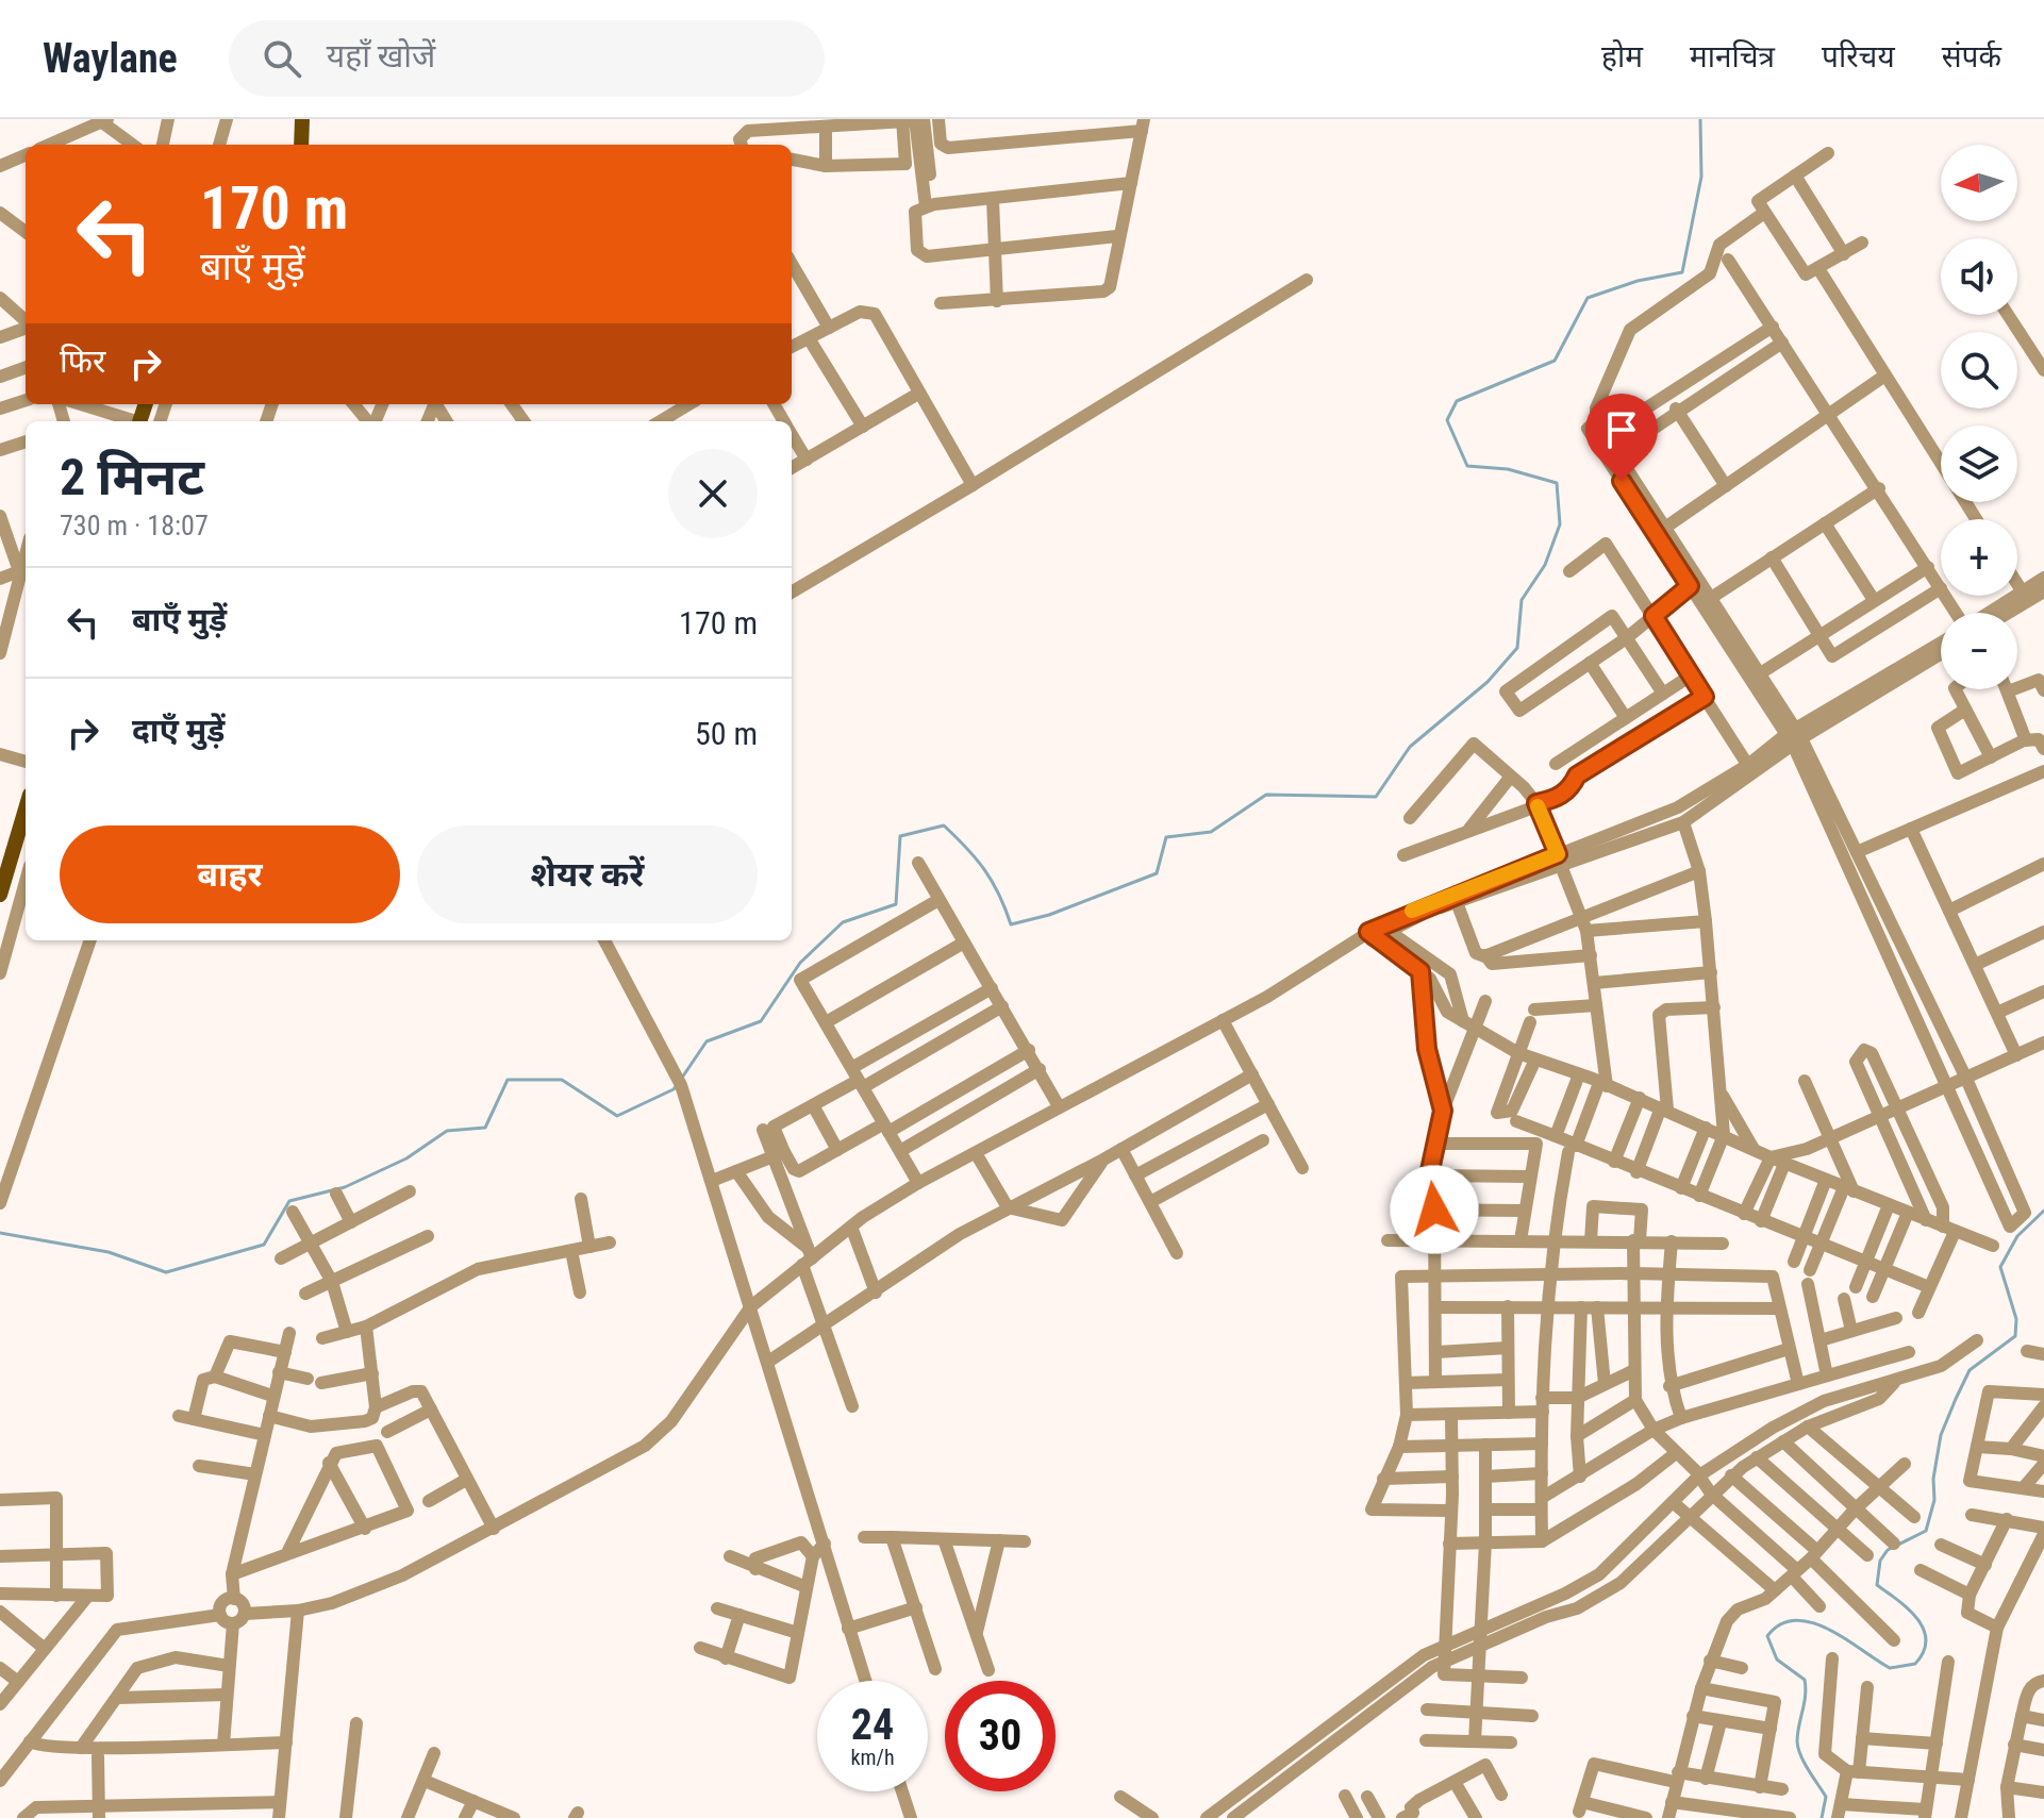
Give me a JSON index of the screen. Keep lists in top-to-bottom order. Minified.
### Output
{"north":"left","page":{"header":"Waylane","search":"यहाँ खोजें","nav":["होम","मानचित्र","परिचय","संपर्क"],"map_buttons":["+","−"],"turn":["170 m","बाएँ मुड़ें"],"then":"फिर","heading":["2 मिनट","730 m · 18:07"],"list":[{"name":"बाएँ मुड़ें","value":"170 m"},{"name":"दाएँ मुड़ें","value":"50 m"}],"buttons":["बाहर","शेयर करें"],"speed":"24 km/h","limit":"30"}}
